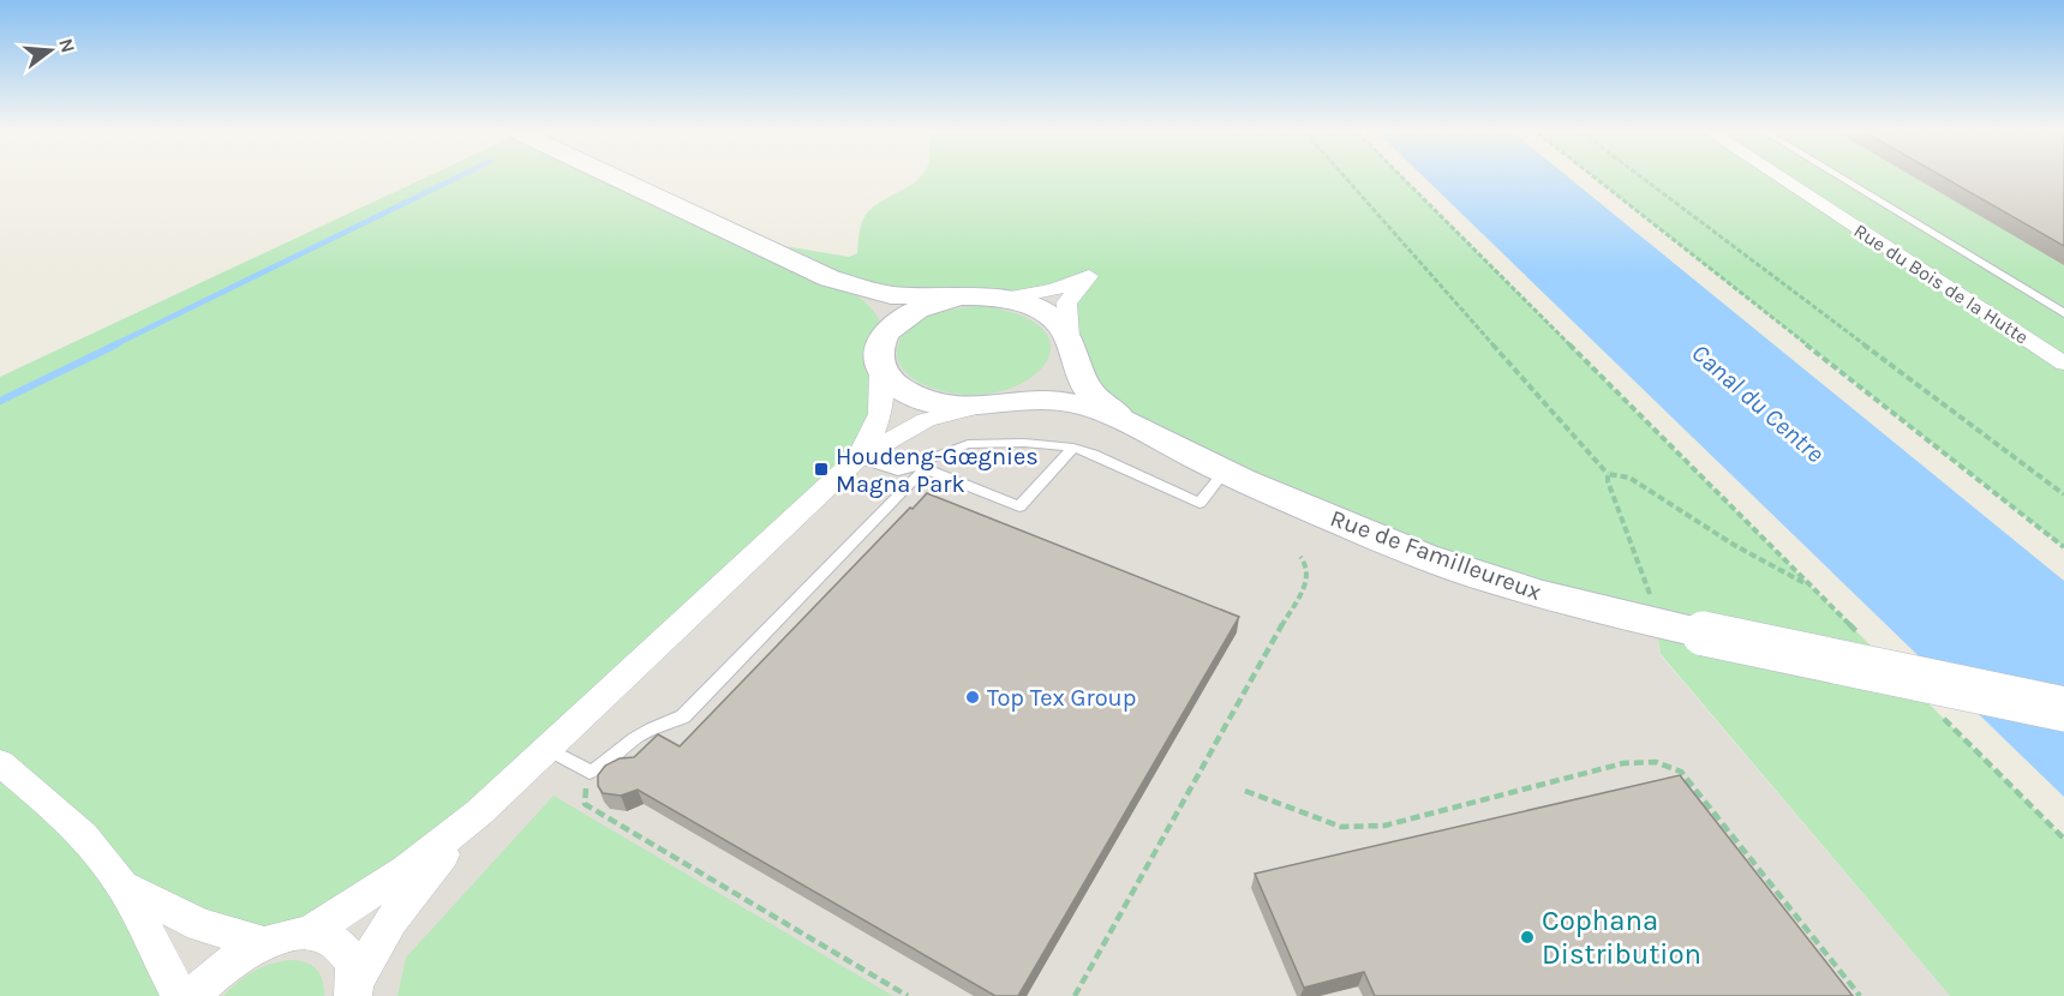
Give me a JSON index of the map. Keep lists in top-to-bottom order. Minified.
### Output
{"streets":{"street":["Rue du Bois de la Hutte","Rue de Familleureux"]},"water":["Canal du Centre"],"places":{"transit":["Houdeng-Gœgnies Magna Park"],"other":["Top Tex Group","Cophana Distribution"]},"north":"right"}
